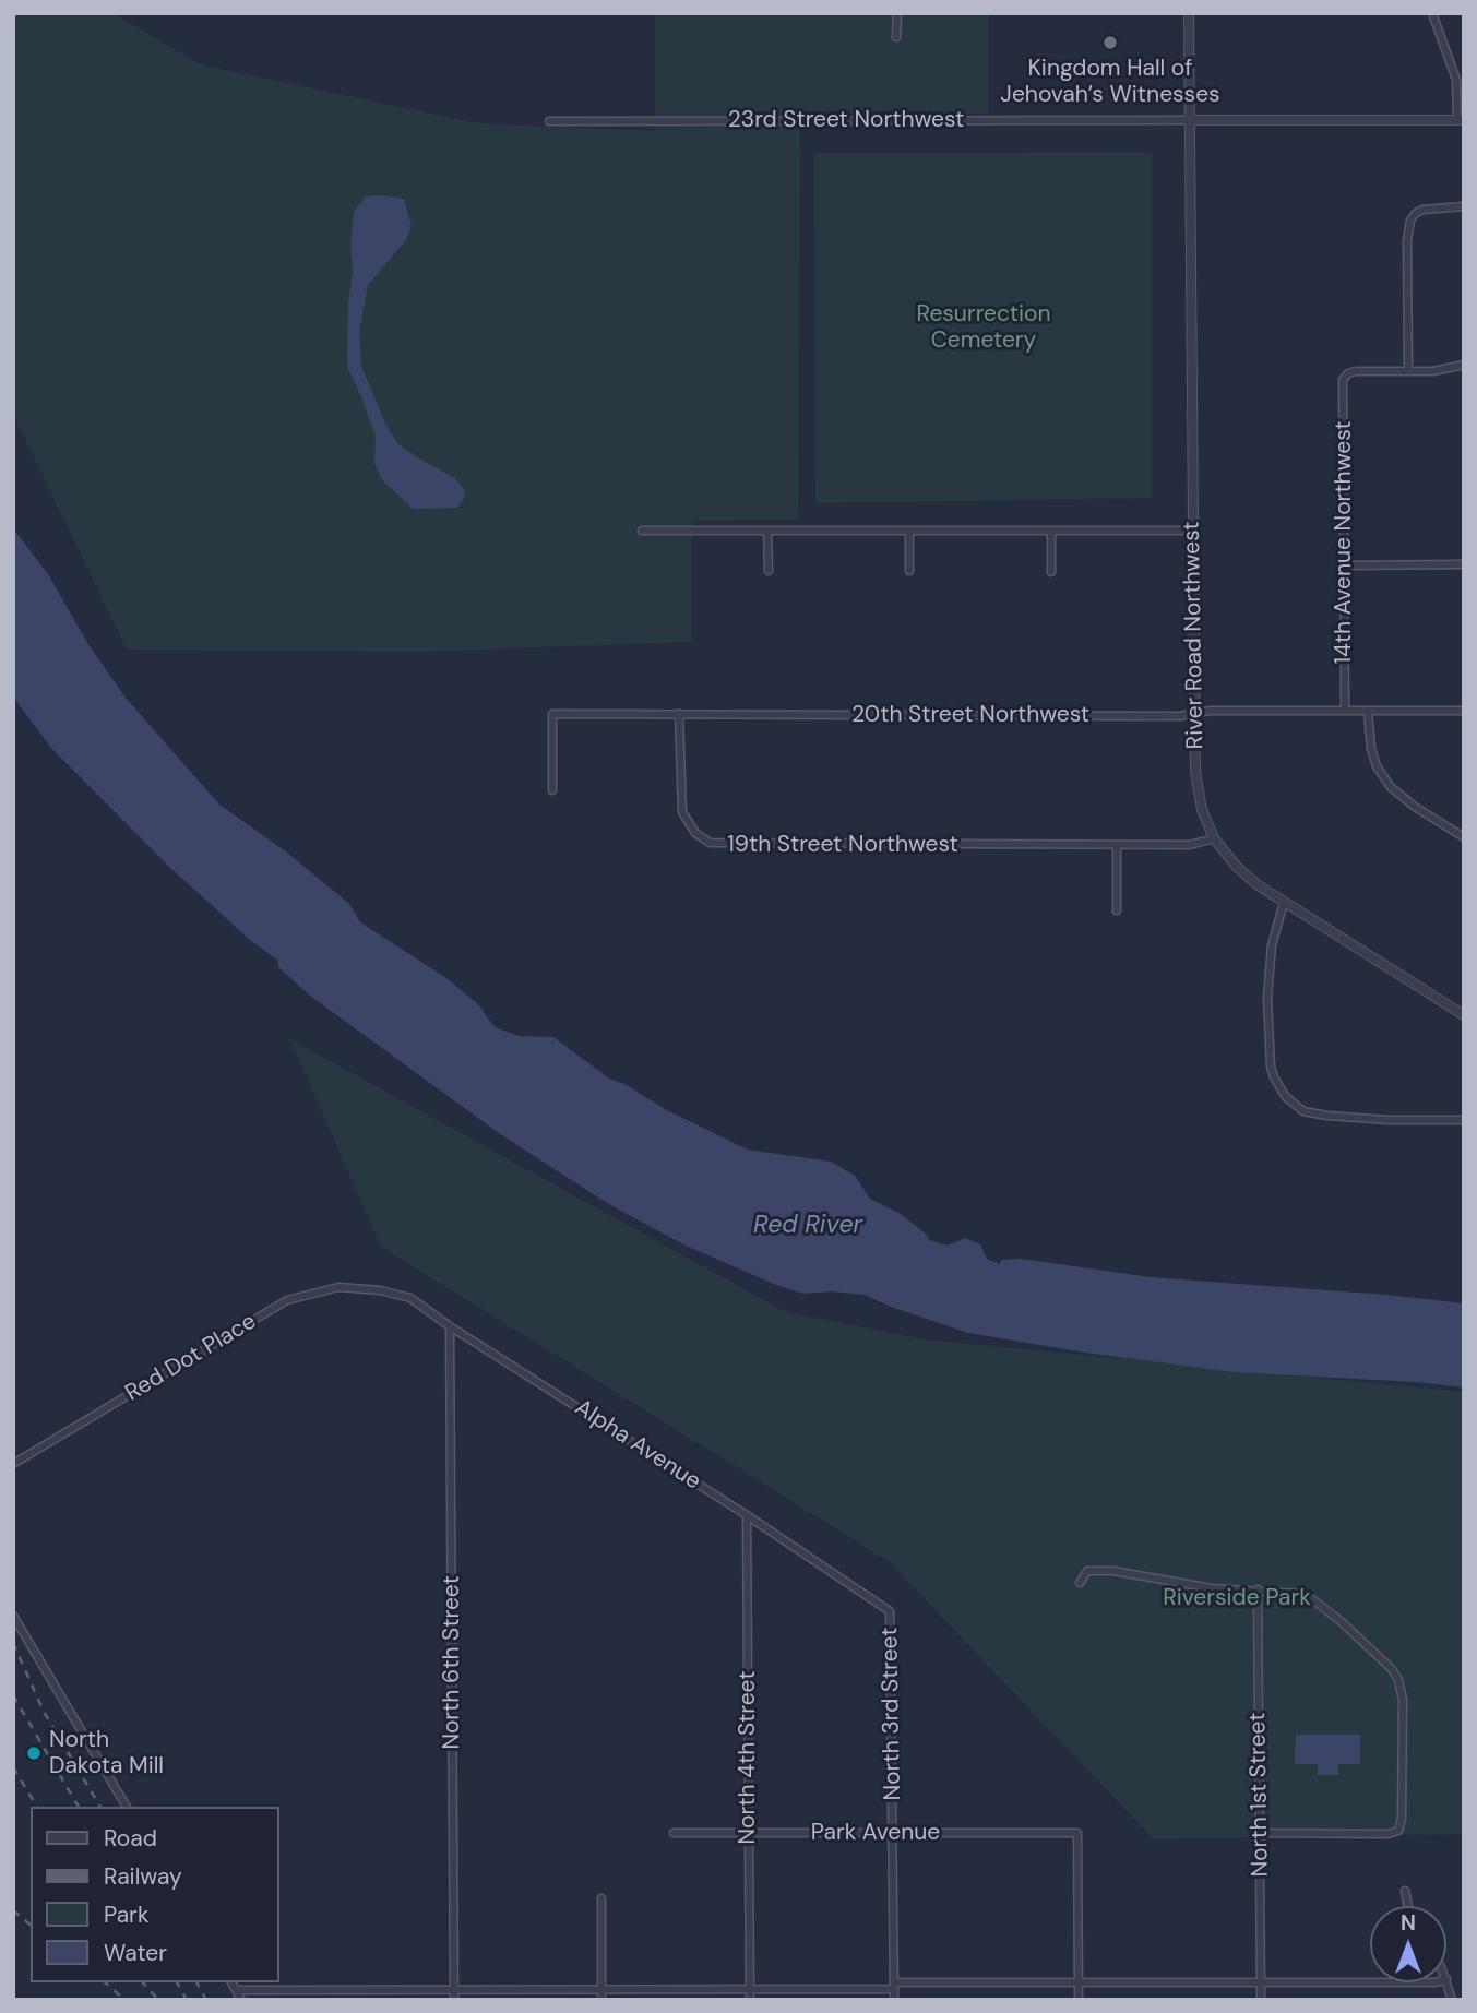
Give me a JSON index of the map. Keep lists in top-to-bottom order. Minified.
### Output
{"streets":{"street":["23rd Street Northwest","14th Avenue Northwest","River Road Northwest","20th Street Northwest","19th Street Northwest","Red Dot Place","Alpha Avenue","North 6th Street","North 3rd Street","North 4th Street","North 1st Street","Park Avenue"]},"crossings":[["23rd Street Northwest","River Road Northwest"],["14th Avenue Northwest","20th Street Northwest"],["River Road Northwest","20th Street Northwest"],["River Road Northwest","19th Street Northwest"],["20th Street Northwest","19th Street Northwest"],["Red Dot Place","Alpha Avenue"],["Alpha Avenue","North 6th Street"],["Alpha Avenue","North 3rd Street"],["Alpha Avenue","North 4th Street"],["North 3rd Street","Park Avenue"],["North 4th Street","Park Avenue"]],"water":["Red River"],"parks":["Resurrection Cemetery","Riverside Park"],"places":["Kingdom Hall of Jehovah’s Witnesses","North Dakota Mill"],"legend":["Road","Railway","Park","Water"],"north":"top"}
